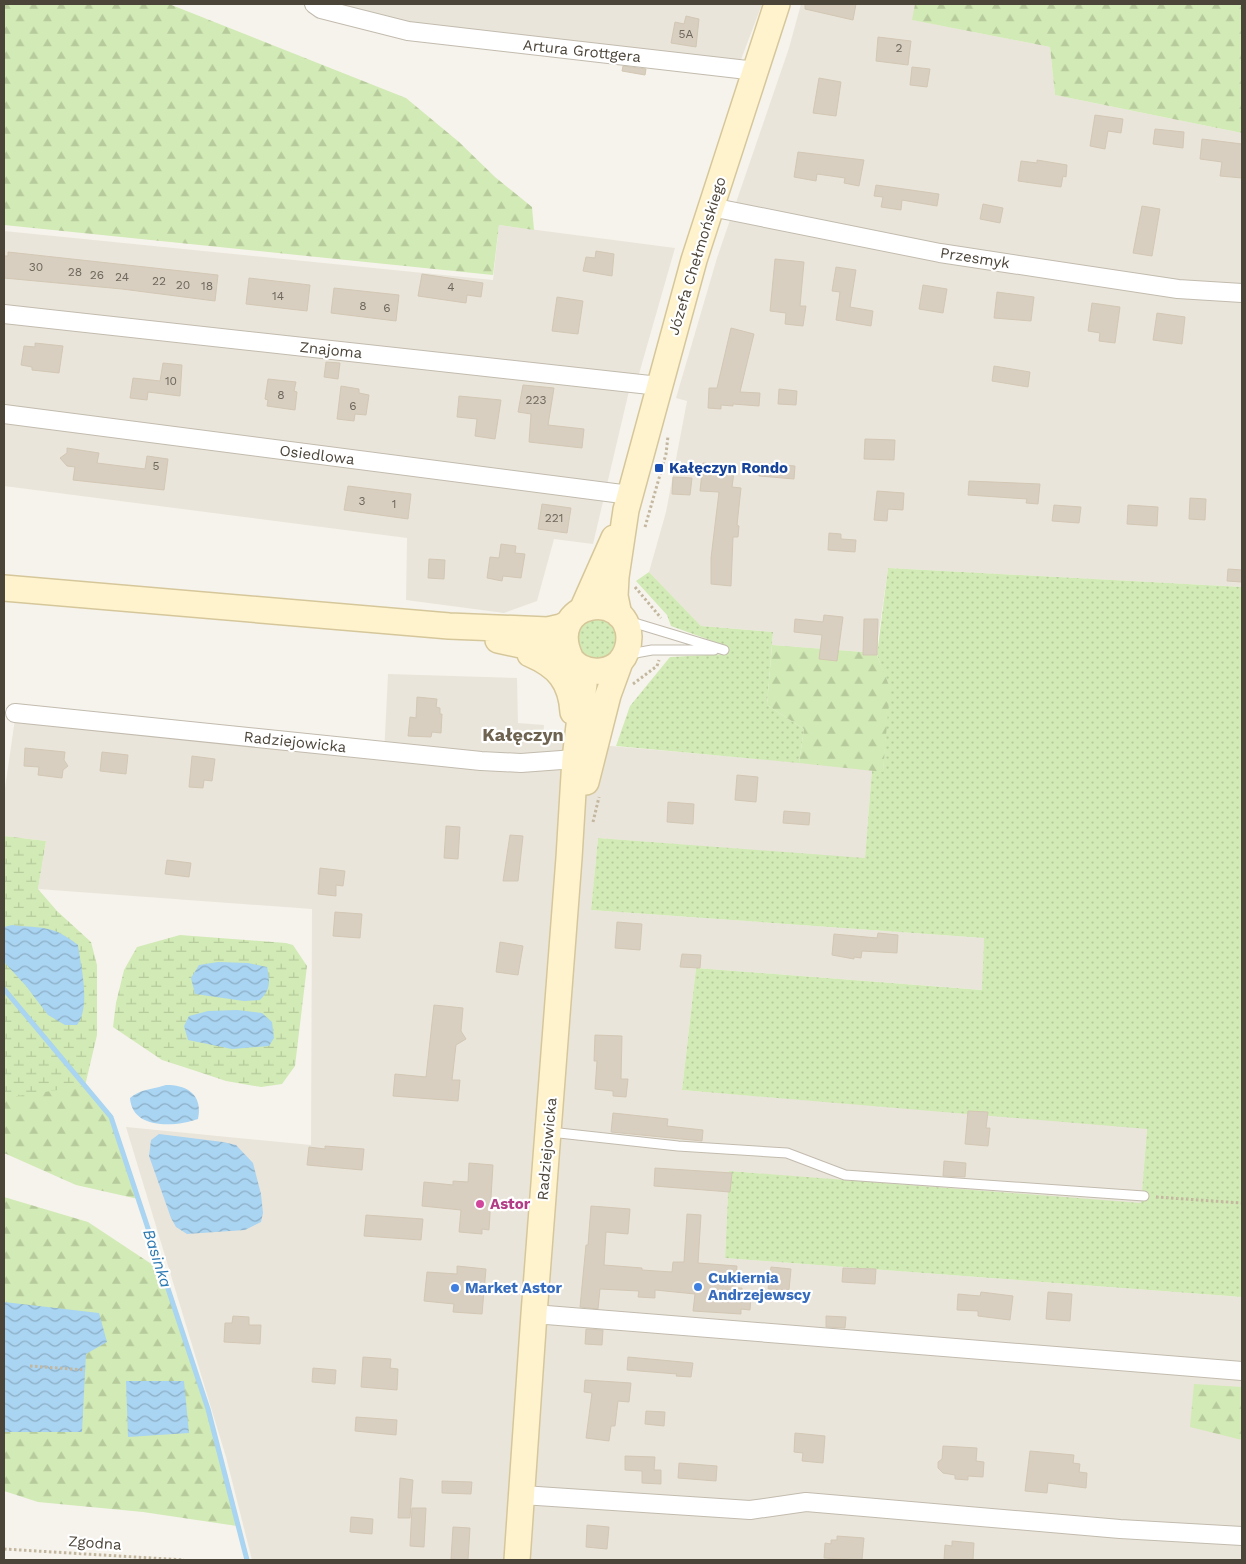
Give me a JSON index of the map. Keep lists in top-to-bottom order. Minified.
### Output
{"streets":{"main road":["Józefa Chełmońskiego","Radziejowicka"],"street":["Artura Grottgera","Przesmyk","Znajoma","Osiedlowa"],"path":["Zgodna"]},"crossings":[["Artura Grottgera","Józefa Chełmońskiego"],["Józefa Chełmońskiego","Przesmyk"],["Józefa Chełmońskiego","Znajoma"],["Józefa Chełmońskiego","Osiedlowa"],["Józefa Chełmońskiego","Radziejowicka"]],"districts":["Kałęczyn"],"water":["Basinka"],"places":{"transit":["Kałęczyn Rondo"],"other":["Astor","Cukiernia Andrzejewscy","Market Astor"]},"house_numbers":["5A","2","30","28","26","24","22","20","18","4","14","8","6","10","8","223","6","5","3","1","221"]}
